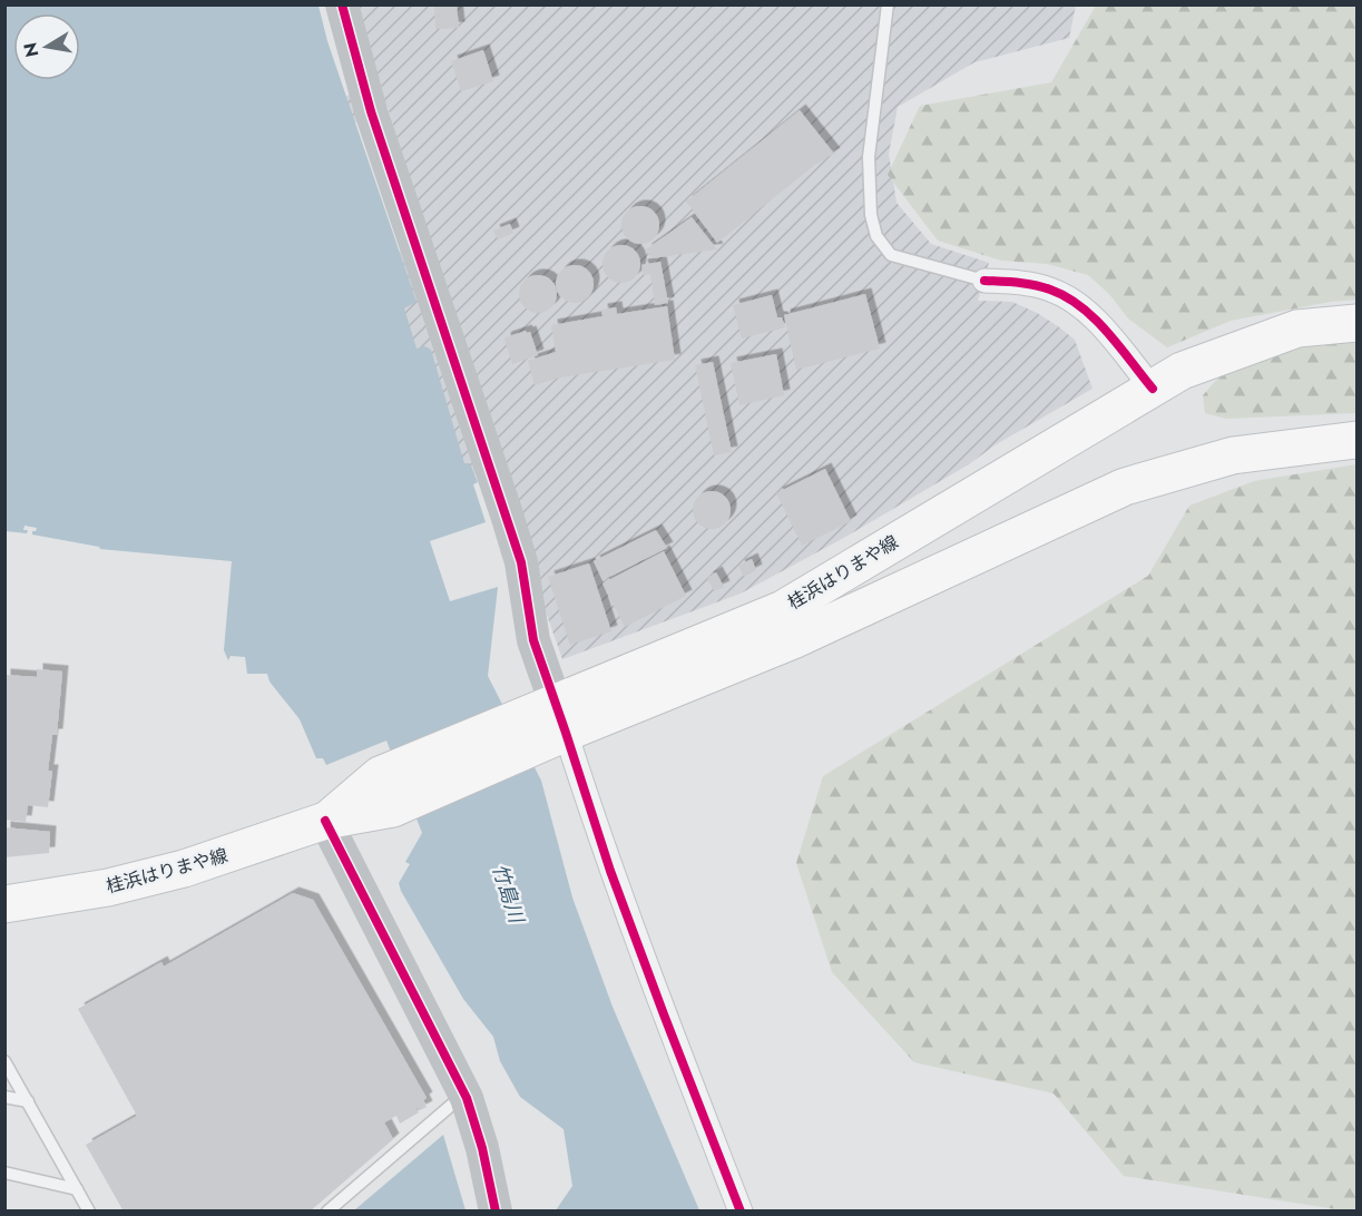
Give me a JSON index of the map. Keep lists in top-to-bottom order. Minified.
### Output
{"streets":{"main road":["桂浜はりまや線"]},"water":["竹島川"],"north":"left"}
